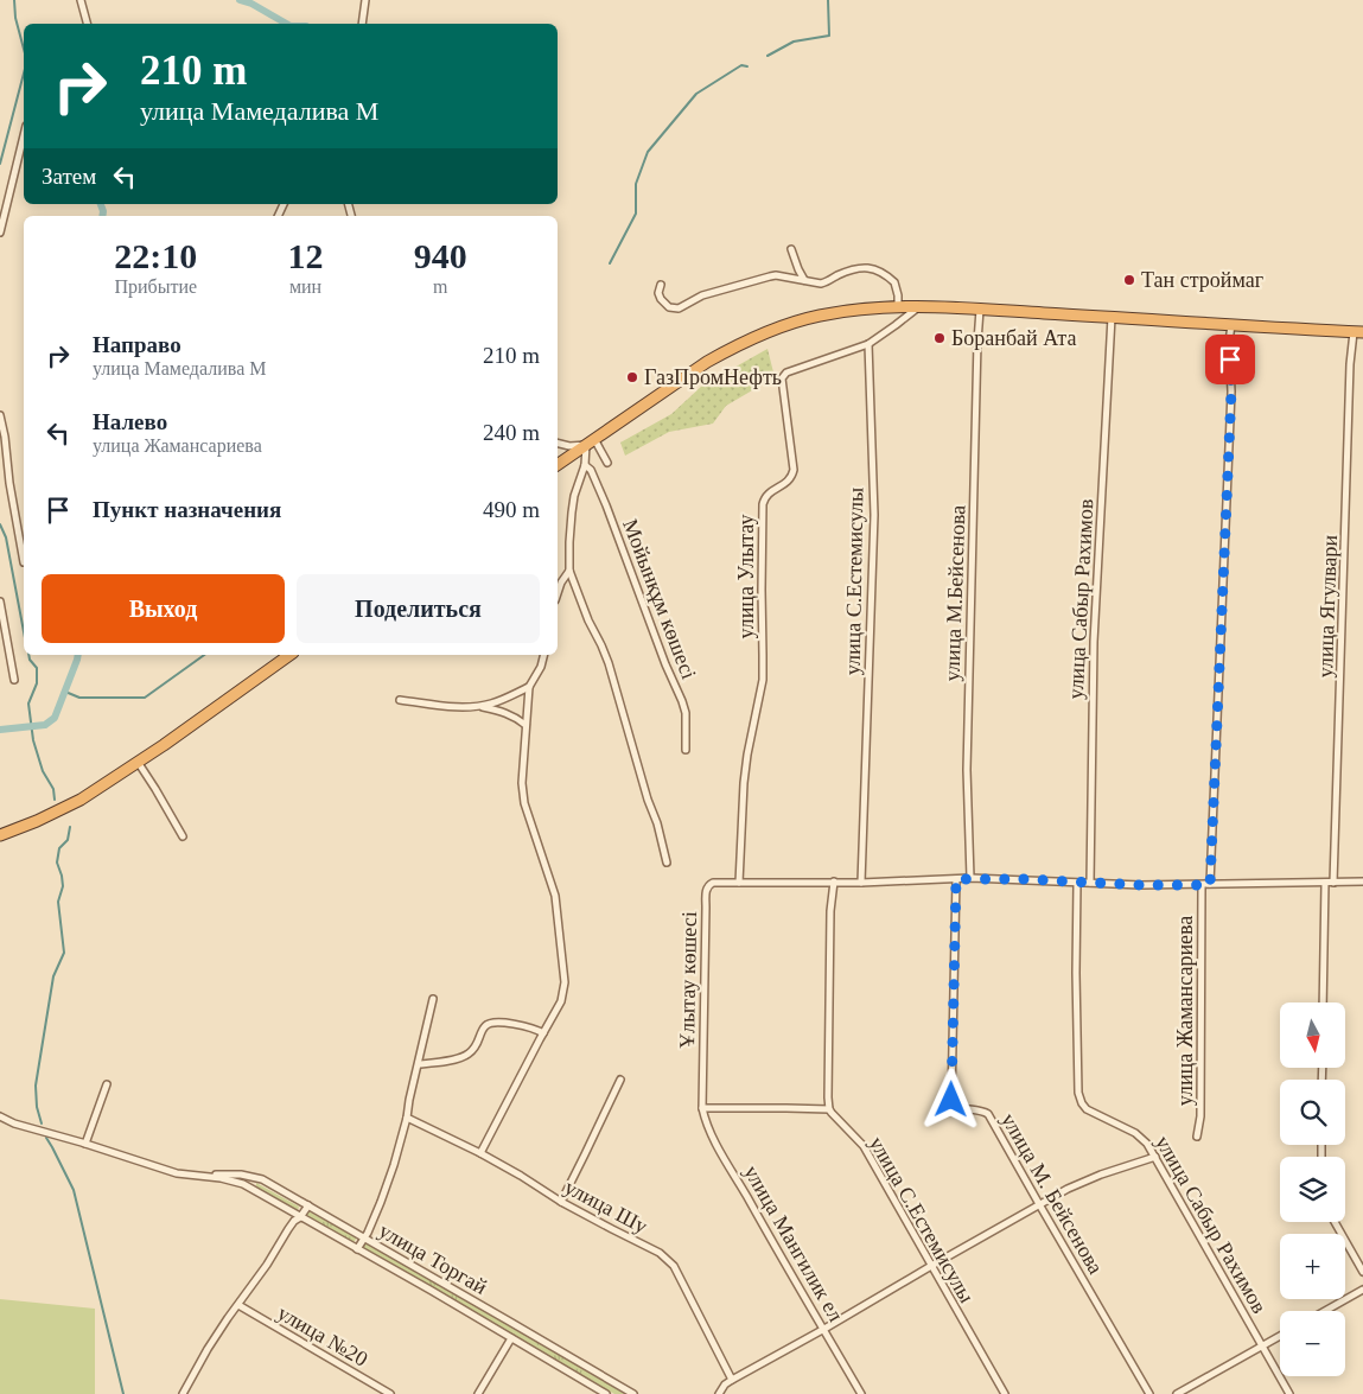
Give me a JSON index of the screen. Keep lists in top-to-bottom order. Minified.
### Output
{"streets":{"street":["улица Улытау","улица С.Естемисулы","улица М.Бейсенова","Мойынқұм көшесі","улица Сабыр Рахимов","улица Ягулвари","Ұлытау көшесі","улица Жамансариева","улица М. Бейсенова","улица Шу","улица Мангилик ел","улица Торгай","улица №20"]},"crossings":[["улица Улытау","улица С.Естемисулы"],["улица Улытау","Ұлытау көшесі"],["улица С.Естемисулы","Ұлытау көшесі"],["улица М.Бейсенова","Ұлытау көшесі"],["улица Сабыр Рахимов","Ұлытау көшесі"],["улица Ягулвари","Ұлытау көшесі"],["Ұлытау көшесі","улица Жамансариева"],["Ұлытау көшесі","улица М. Бейсенова"],["Ұлытау көшесі","улица Мангилик ел"]],"places":["Тан строймаг","Боранбай Ата","ГазПромНефть"],"north":"bottom","page":{"turn":["210 m","улица Мамедалива М"],"then":"Затем","eta":["22:10","Прибытие","12","мин","940","m"],"list":[{"name":"Направо","note":"улица Мамедалива М","value":"210 m"},{"name":"Налево","note":"улица Жамансариева","value":"240 m"},{"name":"Пункт назначения","value":"490 m"}],"buttons":["Выход","Поделиться"],"map_buttons":["+","−"]}}
